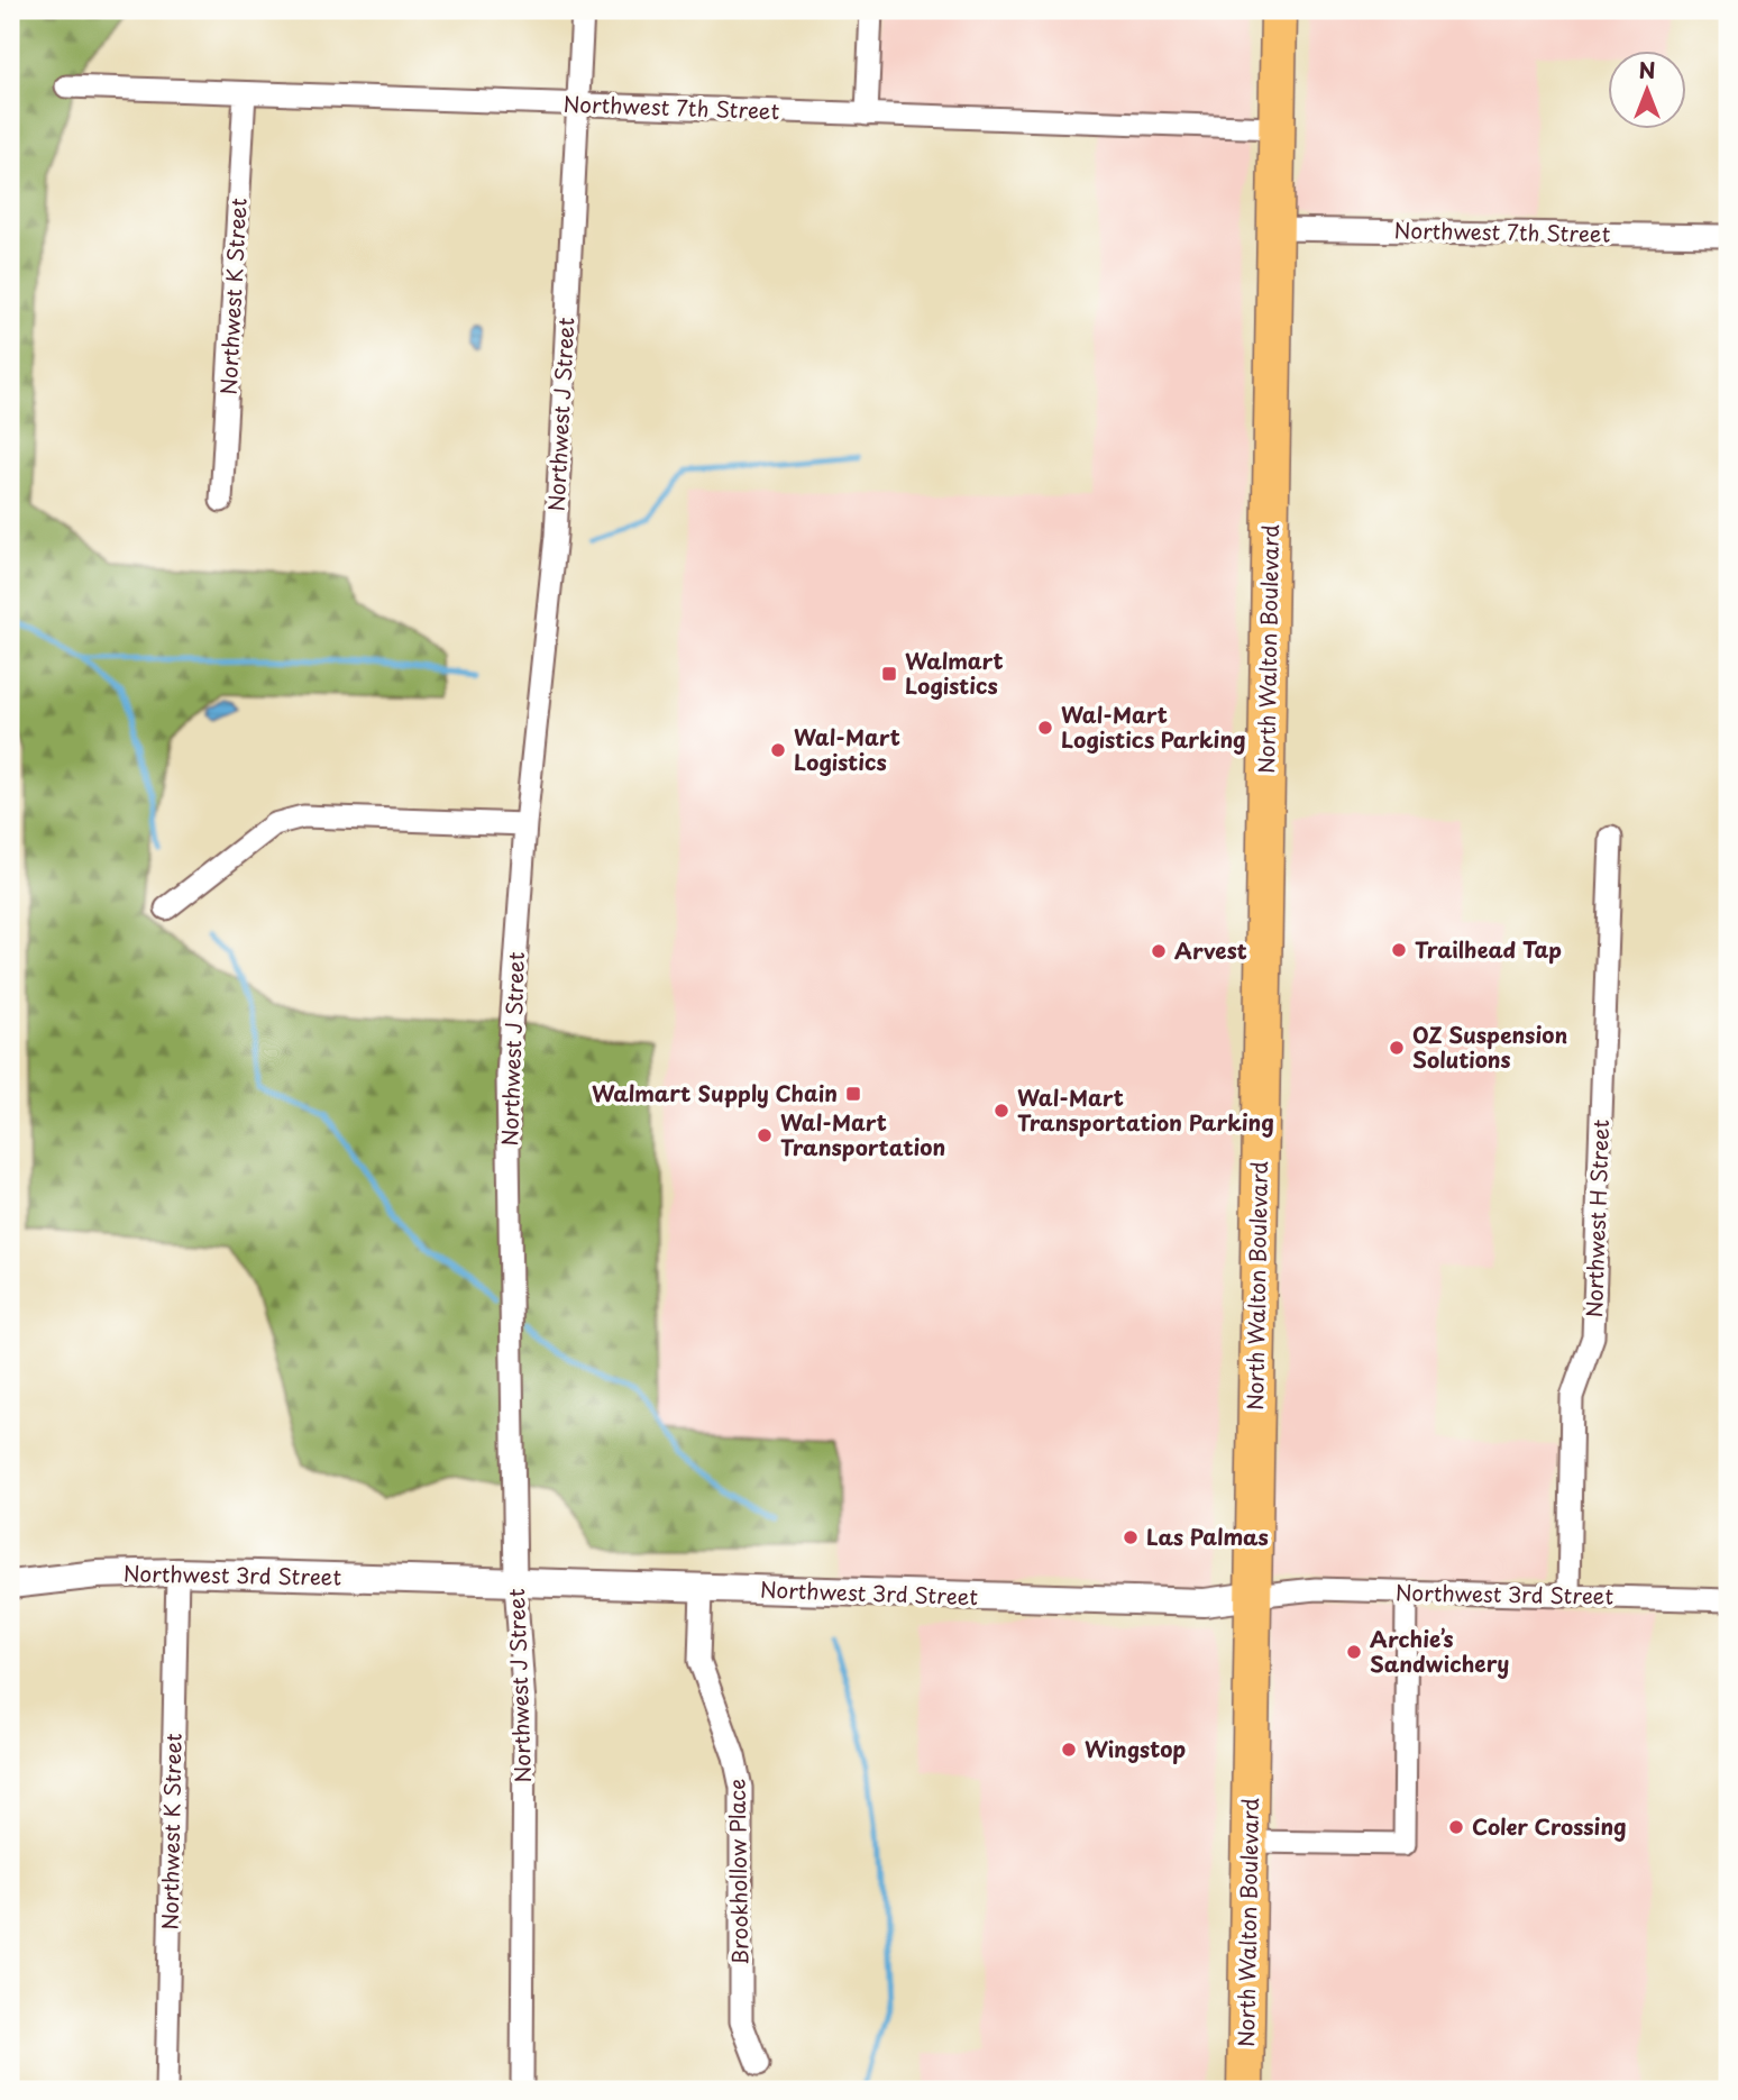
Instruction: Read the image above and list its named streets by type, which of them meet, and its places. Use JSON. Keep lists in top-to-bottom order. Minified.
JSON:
{"streets":{"main road":["North Walton Boulevard"],"street":["Northwest 7th Street","Northwest K Street","Northwest J Street","Northwest H Street","Northwest 3rd Street","Brookhollow Place"]},"crossings":[["Northwest 7th Street","Northwest K Street"],["Northwest 7th Street","Northwest J Street"],["Northwest 7th Street","North Walton Boulevard"],["Northwest K Street","Northwest 3rd Street"],["Northwest J Street","Northwest 3rd Street"],["North Walton Boulevard","Northwest 3rd Street"],["Northwest H Street","Northwest 3rd Street"],["Northwest 3rd Street","Brookhollow Place"]],"places":{"transit":["Walmart Logistics","Walmart Supply Chain"],"other":["Wal-Mart Logistics Parking","Wal-Mart Logistics","Trailhead Tap","Arvest","OZ Suspension Solutions","Wal-Mart Transportation Parking","Wal-Mart Transportation","Las Palmas","Archie’s Sandwichery","Wingstop","Coler Crossing"]},"north":"top"}
